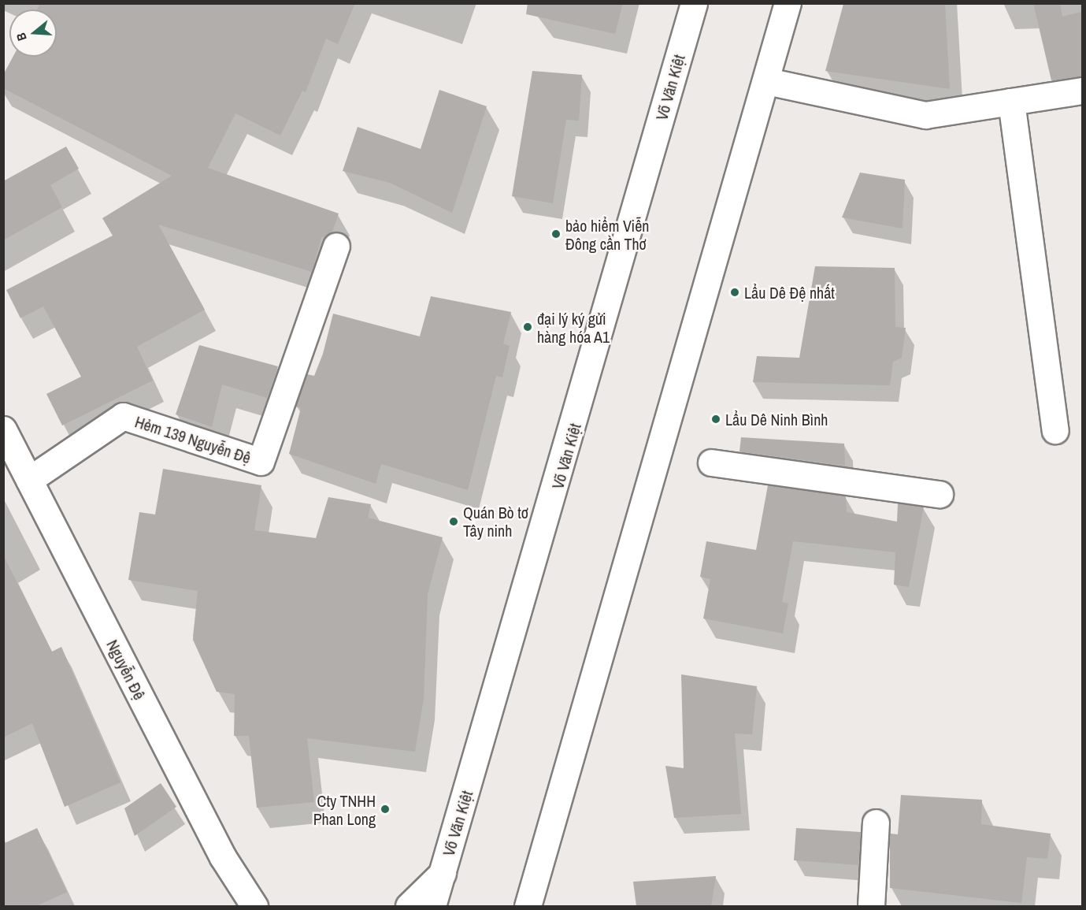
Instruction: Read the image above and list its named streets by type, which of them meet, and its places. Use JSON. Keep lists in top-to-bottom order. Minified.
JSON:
{"streets":{"main road":["Võ Văn Kiệt","Hẻm 139 Nguyễn Đệ","Nguyễn Đệ"]},"crossings":[["Hẻm 139 Nguyễn Đệ","Nguyễn Đệ"]],"places":["bảo hiểm Viễn Đông cần Thơ","Lẩu Dê Đệ nhất","đại lý ký gửi hàng hóa A1","Lẩu Dê Ninh Bình","Quán Bò tơ Tây ninh","Cty TNHH Phan Long"],"north":"left"}
